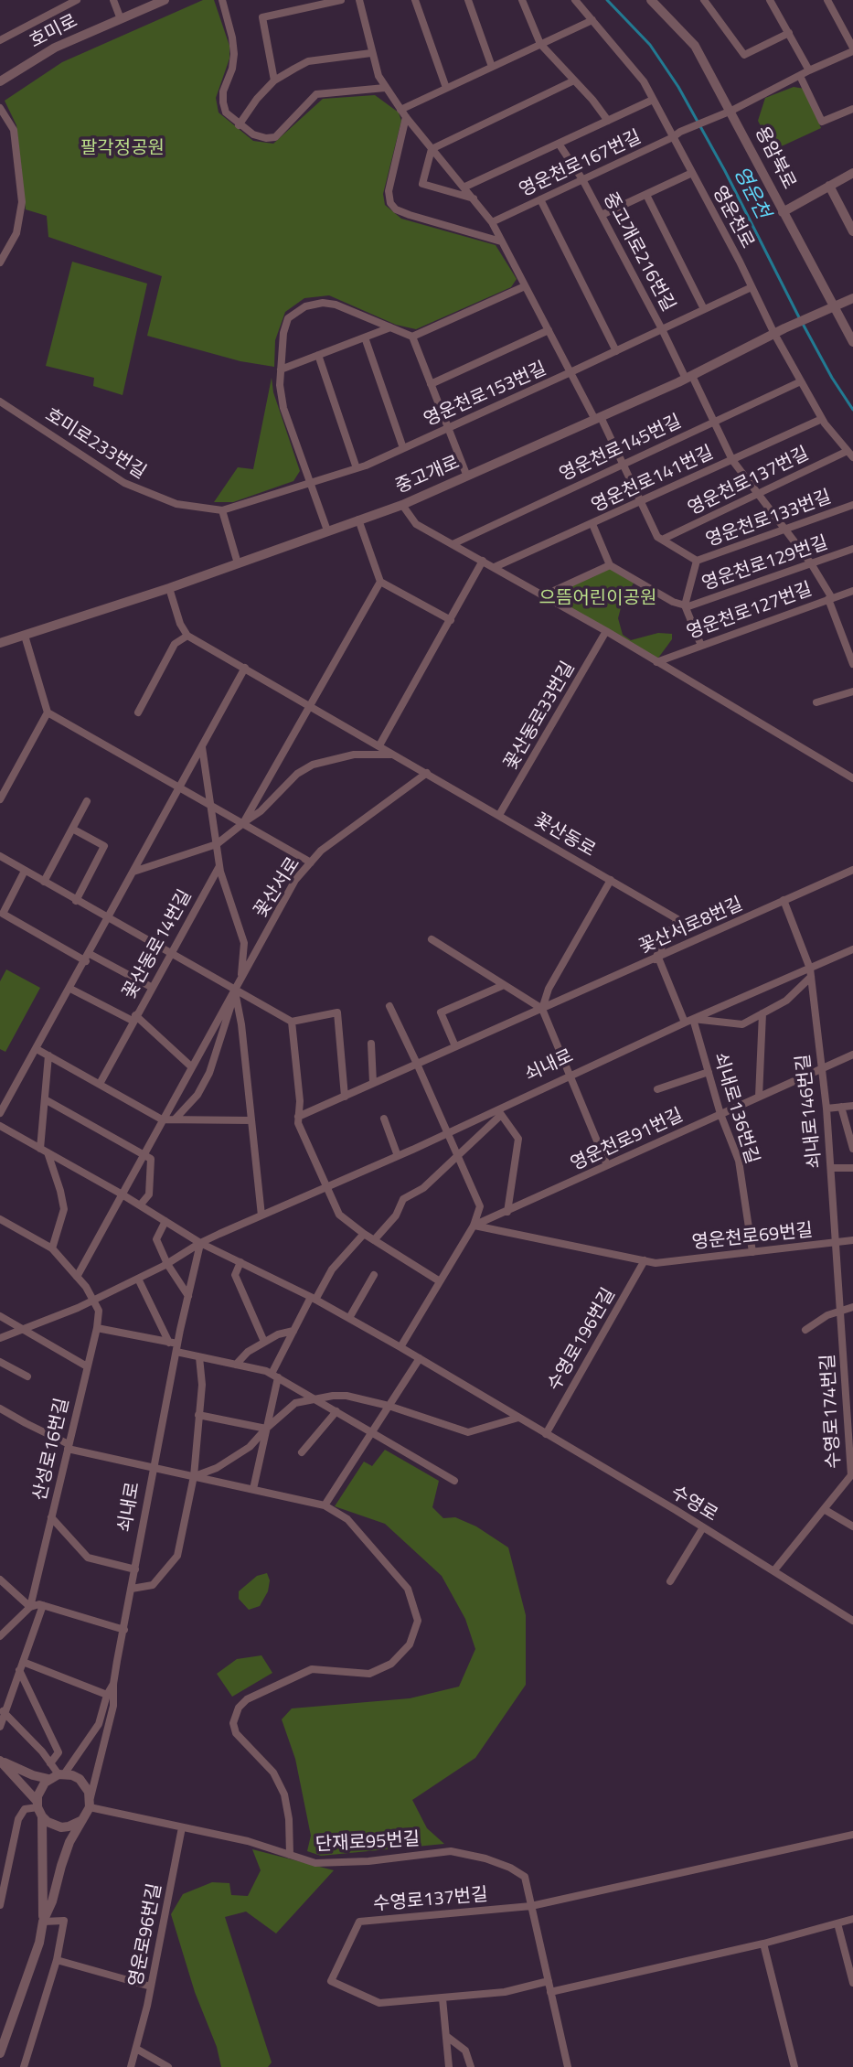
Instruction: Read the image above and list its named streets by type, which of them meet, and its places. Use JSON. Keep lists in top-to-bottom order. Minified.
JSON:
{"streets":{"street":["호미로","용암북로","영운천로167번길","영운천로","중고개로216번길","영운천로153번길","호미로233번길","영운천로145번길","중고개로","영운천로141번길","영운천로137번길","영운천로133번길","영운천로129번길","영운천로127번길","꽃산동로33번길","꽃산동로","꽃산서로","꽃산서로8번길","꽃산동로14번길","쇠내로","쇠내로136번길","쇠내로146번길","영운천로91번길","영운천로69번길","수영로196번길","수영로174번길","산성로16번길","수영로","단재로95번길","수영로137번길","영운로96번길"]},"crossings":[["용암북로","영운천로167번길"],["용암북로","중고개로"],["영운천로167번길","영운천로"],["영운천로167번길","중고개로216번길"],["영운천로167번길","영운천로133번길"],["영운천로","영운천로153번길"],["영운천로","영운천로145번길"],["영운천로","중고개로"],["영운천로","영운천로141번길"],["영운천로","영운천로137번길"],["중고개로216번길","영운천로153번길"],["중고개로216번길","영운천로145번길"],["중고개로216번길","중고개로"],["중고개로216번길","영운천로141번길"],["중고개로216번길","영운천로137번길"],["중고개로216번길","영운천로133번길"],["중고개로216번길","영운천로129번길"],["중고개로216번길","영운천로127번길"],["영운천로153번길","호미로233번길"],["영운천로153번길","영운천로133번길"],["영운천로145번길","영운천로133번길"],["중고개로","영운천로133번길"],["영운천로141번길","영운천로133번길"],["영운천로137번길","영운천로133번길"],["꽃산동로33번길","꽃산동로"],["꽃산동로","꽃산서로"],["꽃산동로","꽃산서로8번길"],["꽃산동로","쇠내로136번길"],["꽃산서로","꽃산동로14번길"],["꽃산서로","수영로"],["꽃산서로8번길","쇠내로136번길"],["꽃산서로8번길","쇠내로146번길"],["쇠내로","쇠내로136번길"],["쇠내로","쇠내로146번길"],["쇠내로","수영로"],["쇠내로","단재로95번길"],["쇠내로136번길","영운천로91번길"],["쇠내로136번길","영운천로69번길"],["쇠내로146번길","영운천로91번길"],["쇠내로146번길","영운천로69번길"],["쇠내로146번길","수영로174번길"],["영운천로69번길","수영로196번길"],["영운천로69번길","수영로174번길"],["수영로196번길","수영로"],["수영로174번길","수영로"],["단재로95번길","수영로137번길"],["단재로95번길","영운로96번길"]],"water":["영운천"],"parks":["팔각정공원","으뜸어린이공원"]}
